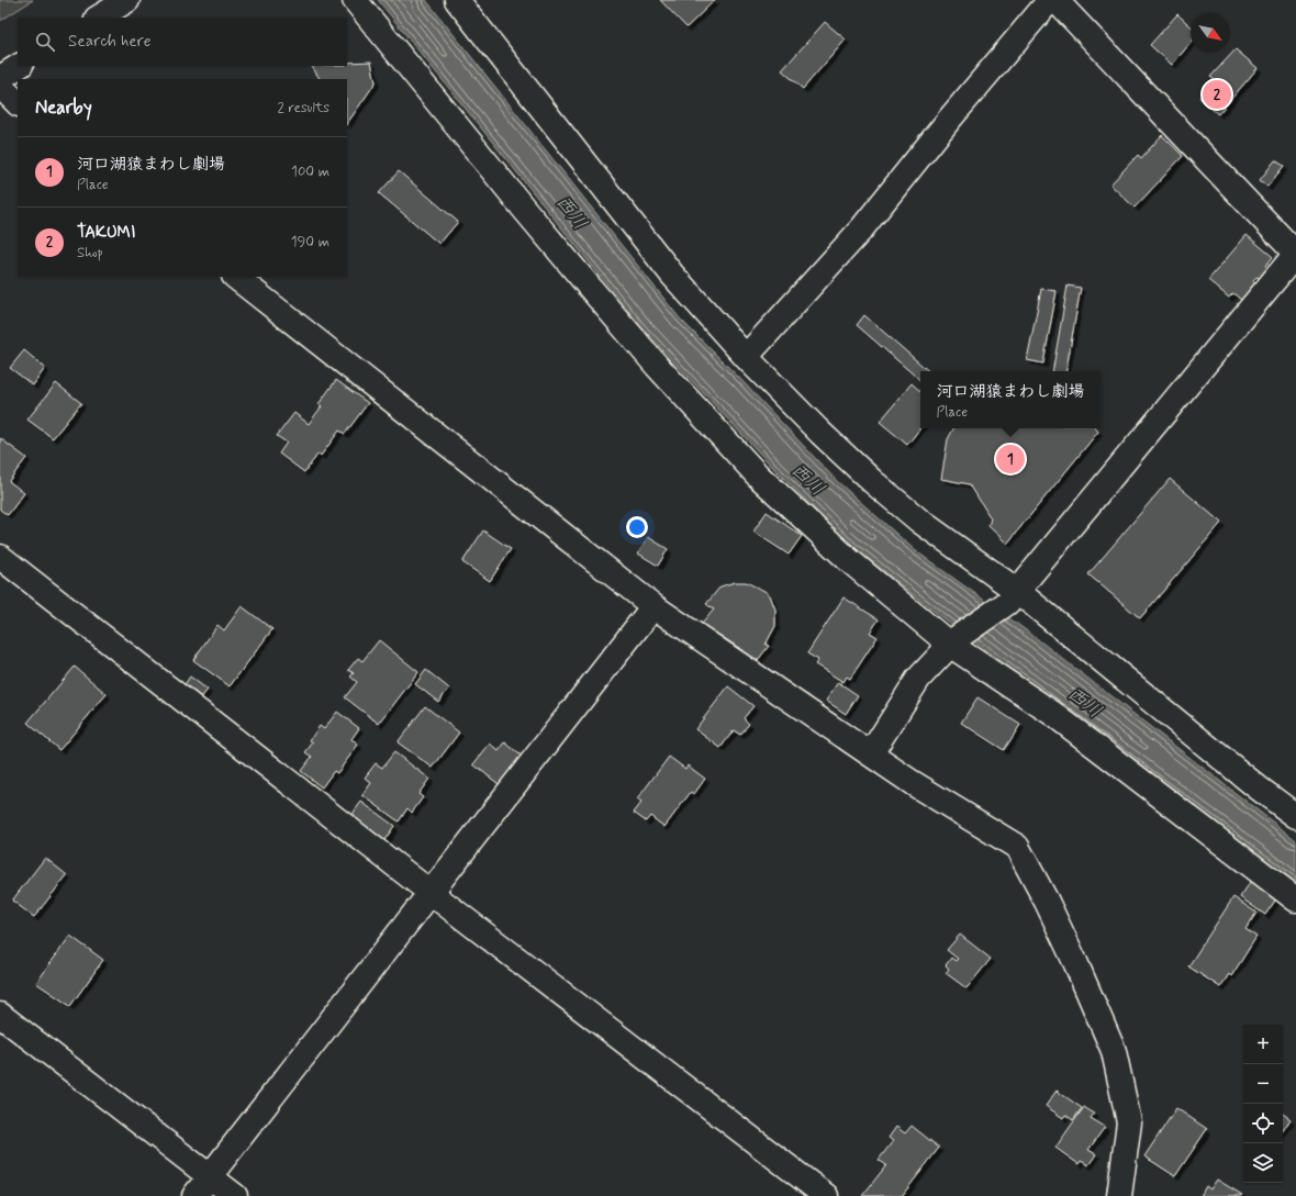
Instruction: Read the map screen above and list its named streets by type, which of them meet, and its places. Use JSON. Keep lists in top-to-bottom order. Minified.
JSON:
{"water":["西川"],"north":"bottom right","page":{"search":"Search here","pins":["2","1"],"heading":["Nearby","2 results"],"list":[{"mark":"1","name":"河口湖猿まわし劇場","note":"Place","value":"100 m"},{"mark":"2","name":"TAKUMI","note":"Shop","value":"190 m"}],"popup":["河口湖猿まわし劇場","Place"],"map_buttons":["+","−"]}}
